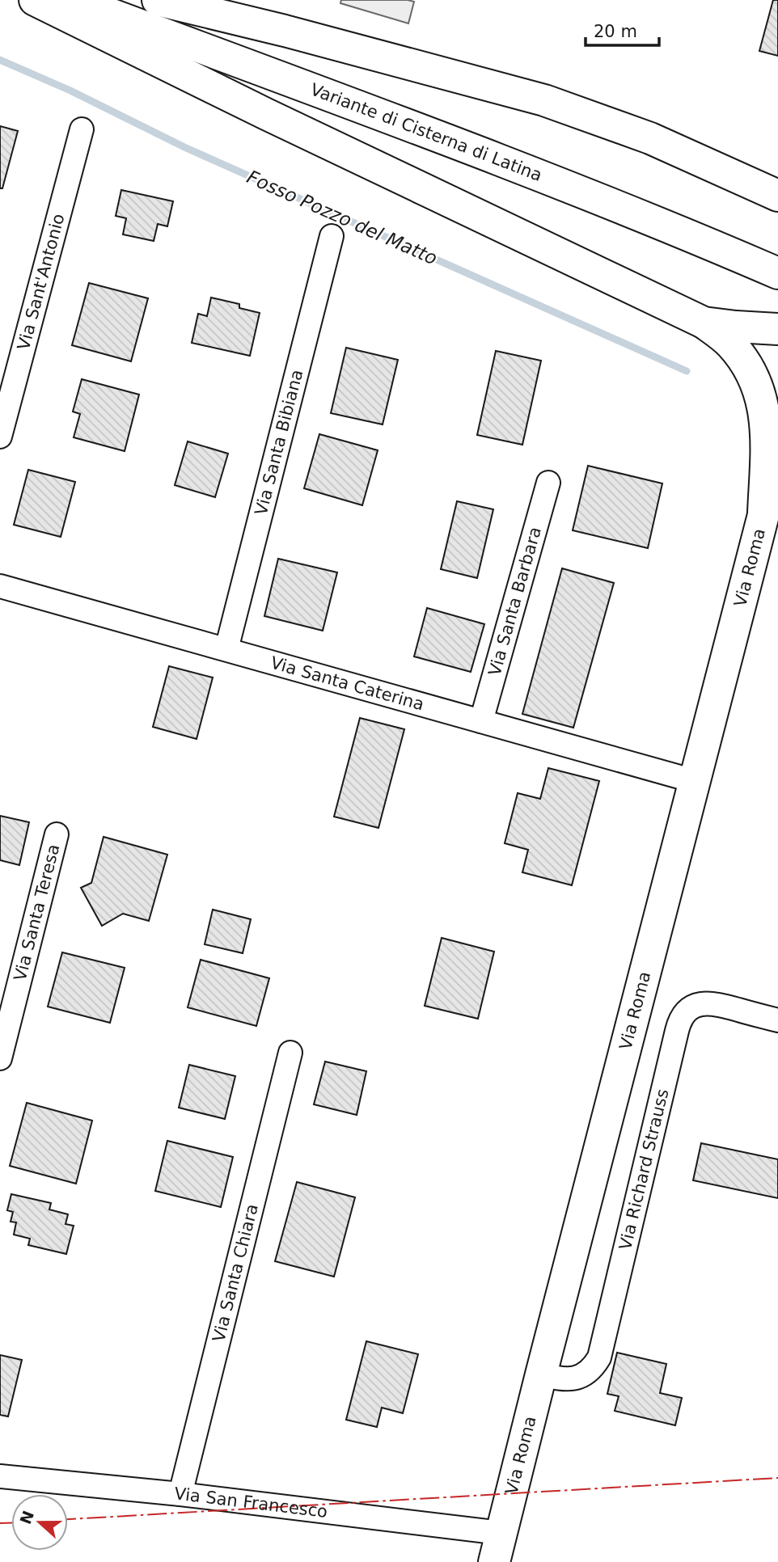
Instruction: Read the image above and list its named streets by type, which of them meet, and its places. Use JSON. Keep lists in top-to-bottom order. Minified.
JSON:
{"streets":{"main road":["Variante di Cisterna di Latina","Via Roma"],"street":["Via Sant'Antonio","Via Santa Bibiana","Via Santa Barbara","Via Santa Caterina","Via Santa Teresa","Via Richard Strauss","Via Santa Chiara","Via San Francesco"]},"crossings":[["Via Santa Bibiana","Via Santa Caterina"],["Via Roma","Via Santa Caterina"],["Via Roma","Via Richard Strauss"],["Via Roma","Via San Francesco"],["Via Santa Barbara","Via Santa Caterina"],["Via Santa Chiara","Via San Francesco"]],"water":["Fosso Pozzo del Matto"],"scale_bar":"20 m","north":"left"}
